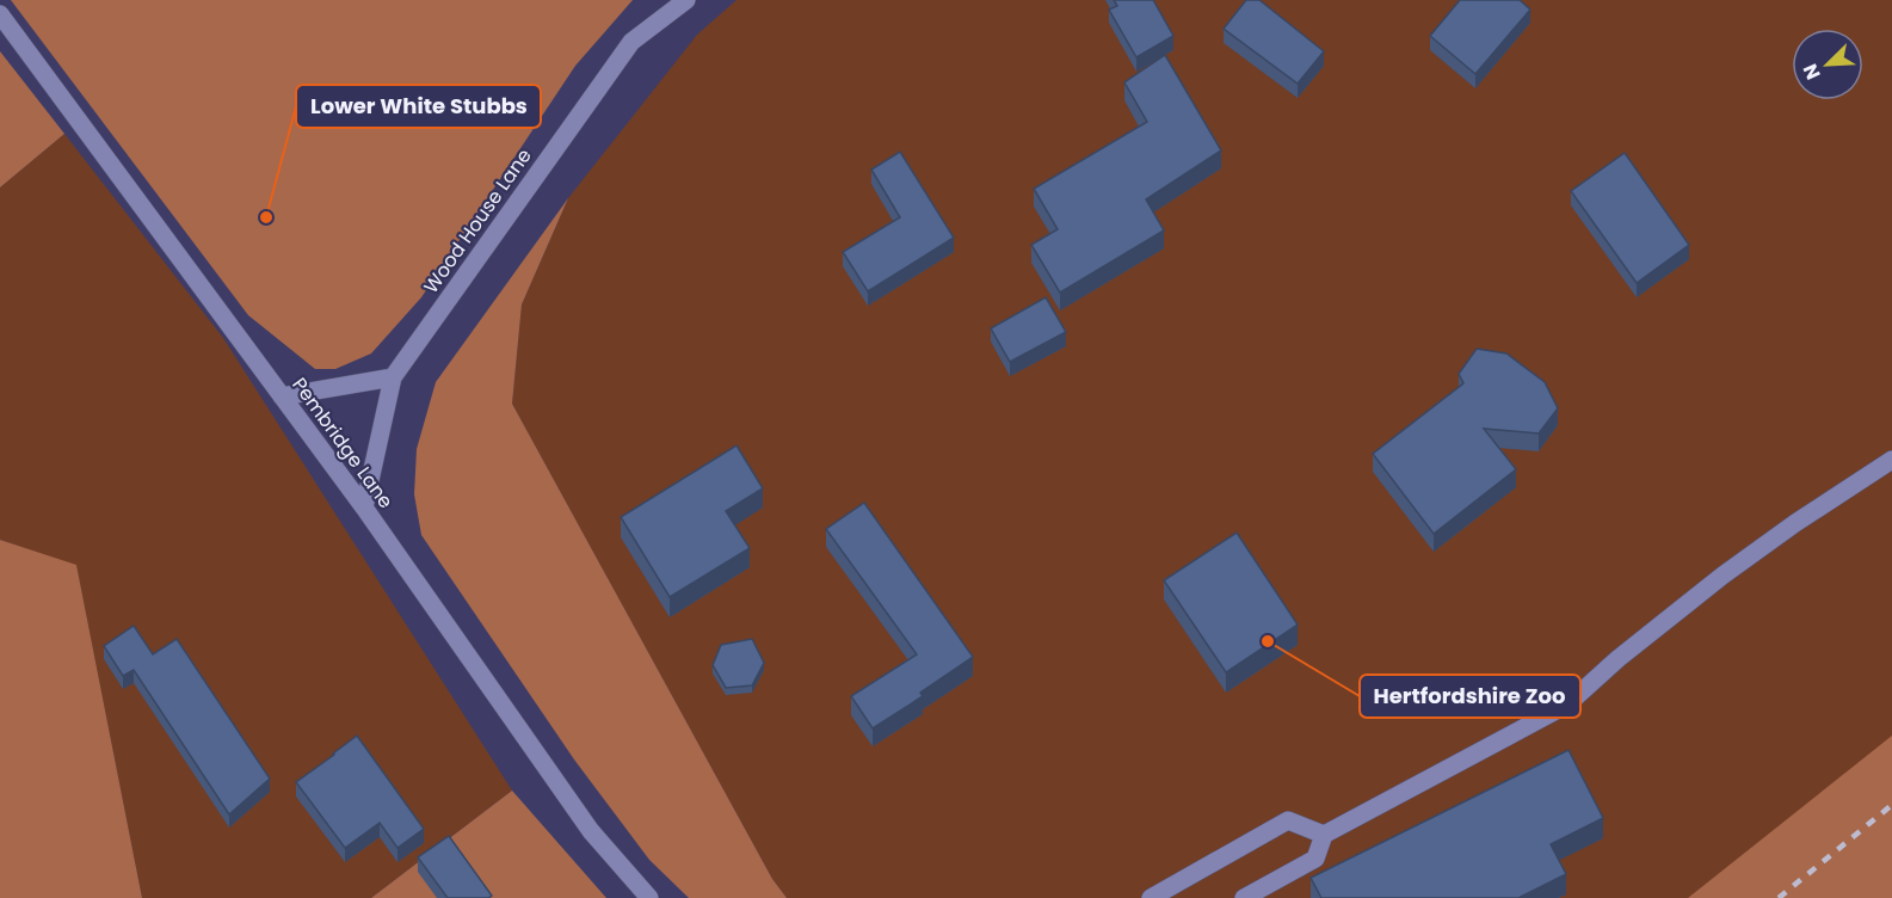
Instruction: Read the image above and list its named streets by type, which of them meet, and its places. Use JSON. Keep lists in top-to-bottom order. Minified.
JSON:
{"streets":{"street":["Wood House Lane","Pembridge Lane"]},"crossings":[["Wood House Lane","Pembridge Lane"]],"places":["Lower White Stubbs","Hertfordshire Zoo"],"north":"bottom left"}
